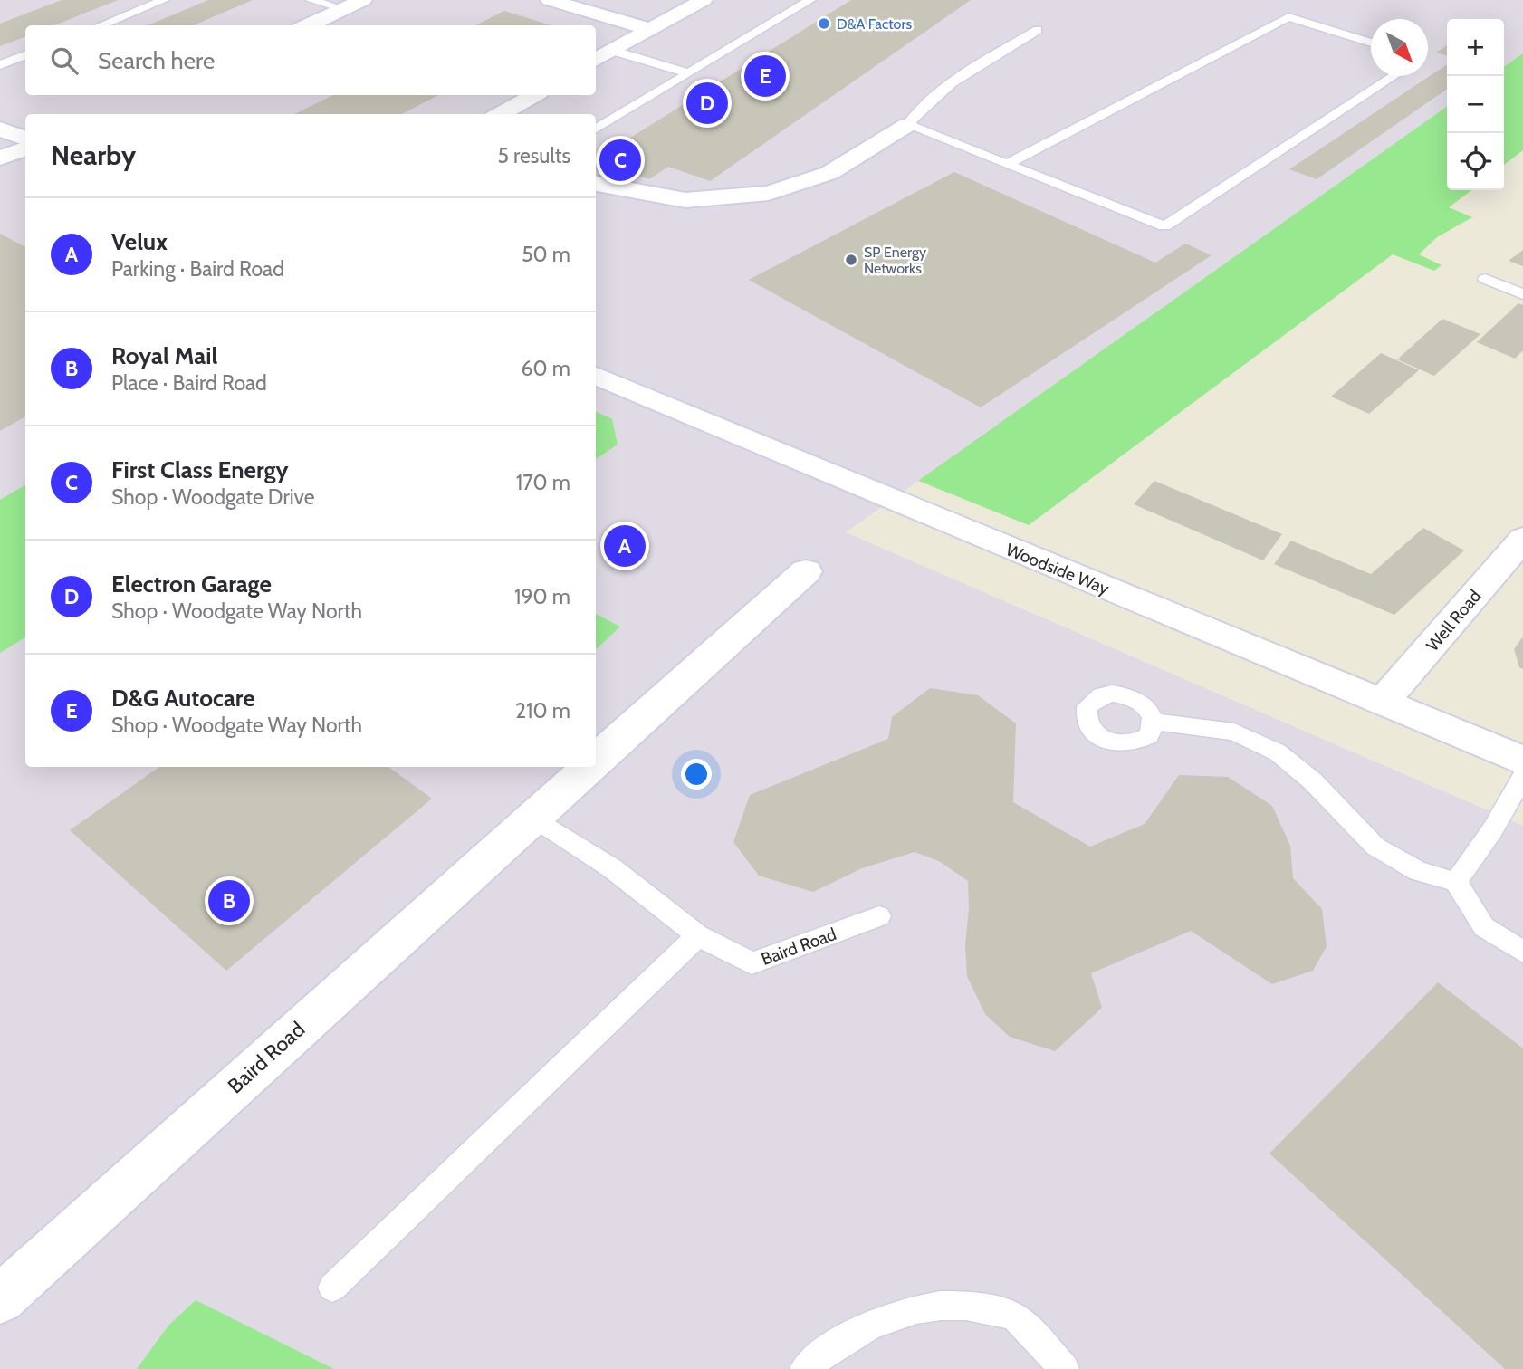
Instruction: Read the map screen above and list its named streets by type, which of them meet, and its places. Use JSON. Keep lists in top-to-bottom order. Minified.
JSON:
{"streets":{"street":["Woodside Way","Well Road","Baird Road"]},"crossings":[["Woodside Way","Well Road"]],"places":["D&A Factors","SP Energy Networks"],"north":"bottom right","page":{"map_buttons":["+","−"],"search":"Search here","pins":["E","D","C","A","B"],"heading":["Nearby","5 results"],"list":[{"mark":"A","name":"Velux","note":"Parking · Baird Road","value":"50 m"},{"mark":"B","name":"Royal Mail","note":"Place · Baird Road","value":"60 m"},{"mark":"C","name":"First Class Energy","note":"Shop · Woodgate Drive","value":"170 m"},{"mark":"D","name":"Electron Garage","note":"Shop · Woodgate Way North","value":"190 m"},{"mark":"E","name":"D&G Autocare","note":"Shop · Woodgate Way North","value":"210 m"}]}}
